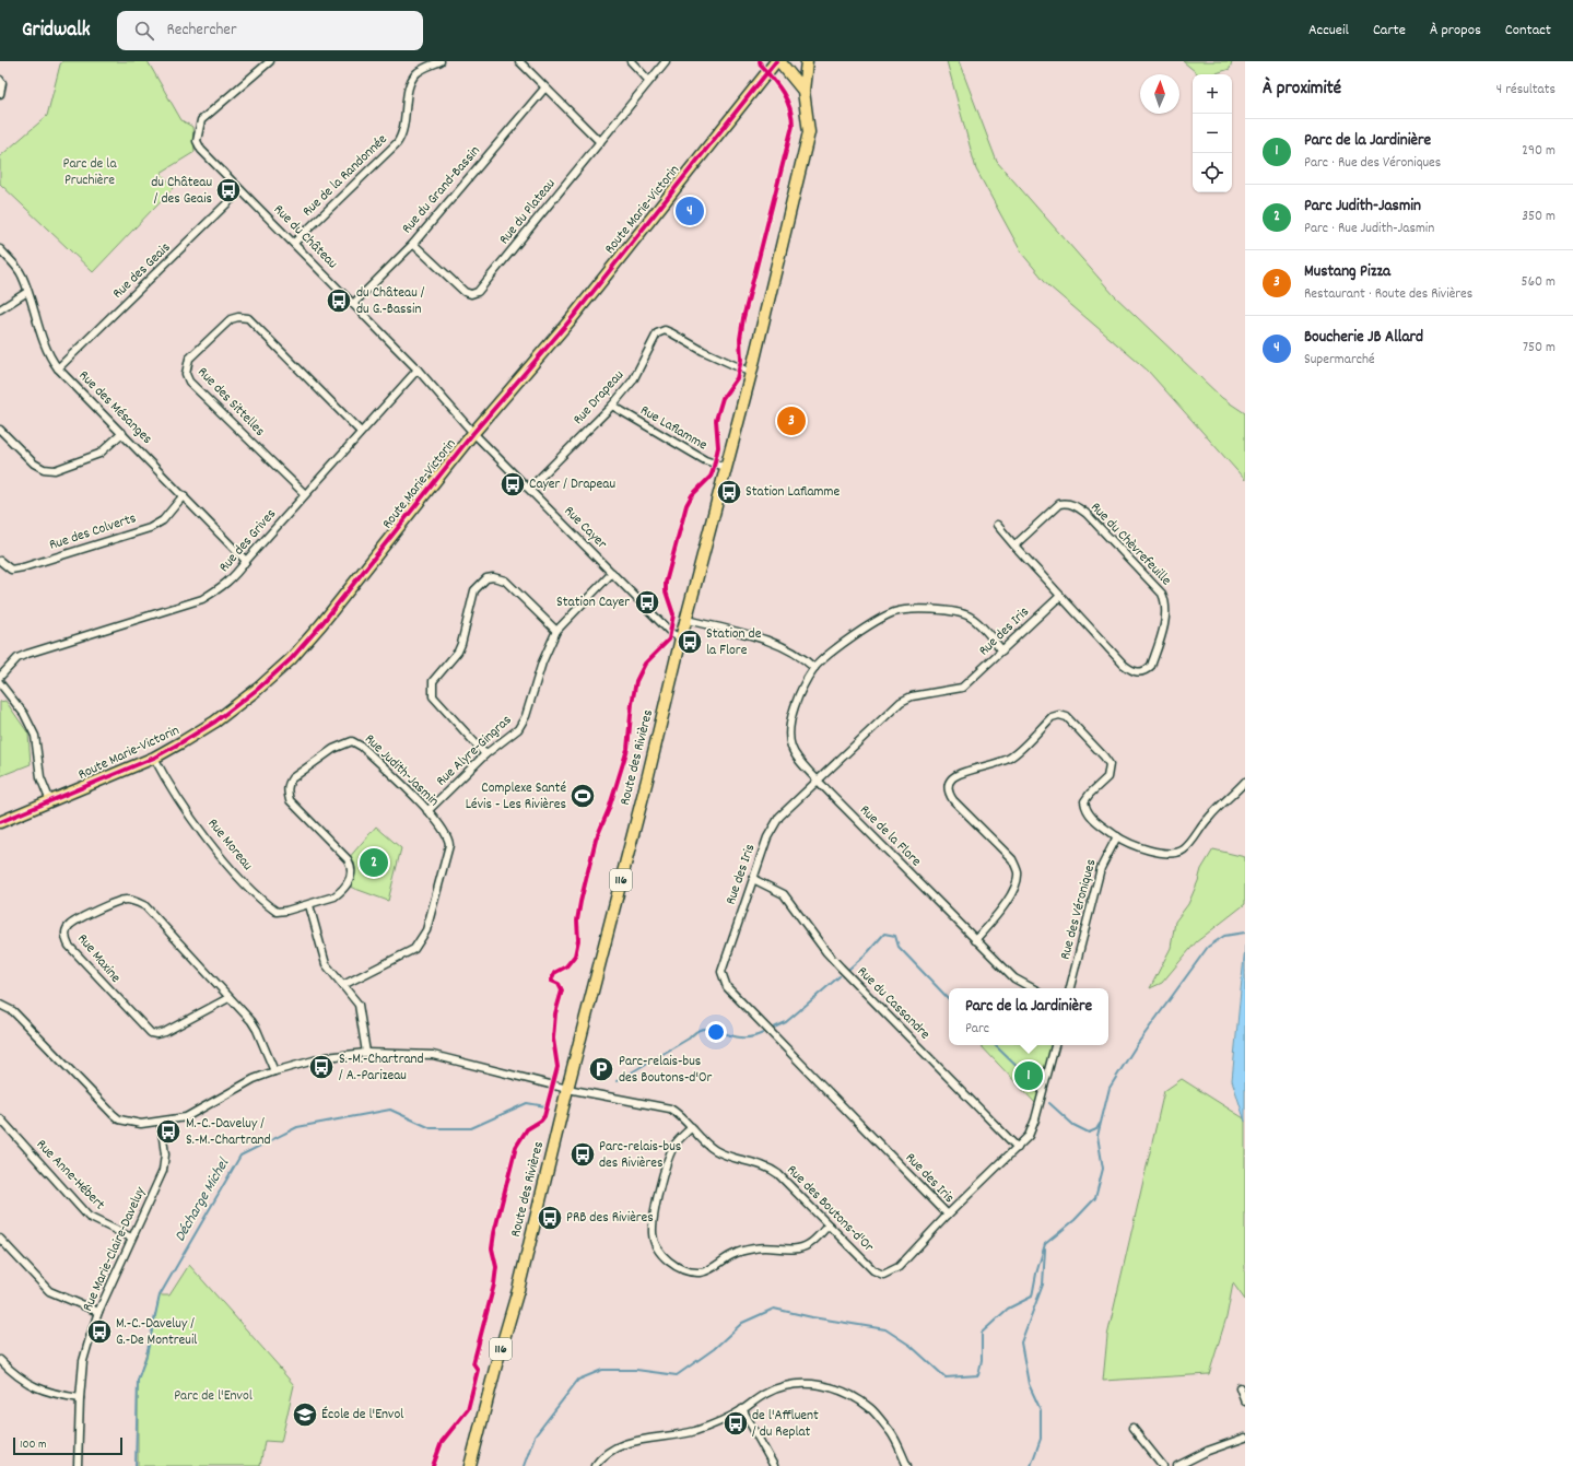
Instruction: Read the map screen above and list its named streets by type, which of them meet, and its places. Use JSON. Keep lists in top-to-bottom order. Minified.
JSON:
{"streets":{"main road":["Route Marie-Victorin","Route des Rivières","116"],"street":["Rue de la Randonnée","Rue du Grand-Bassin","Rue du Plateau","Rue du Château","Rue des Geais","Rue Drapeau","Rue des Sittelles","Rue des Mésanges","Rue Laflamme","Rue Cayer","Rue des Colverts","Rue des Grives","Rue du Chèvrefeuille","Rue des Iris","Rue Alyre-Gingras","Rue Judith-Jasmin","Rue de la Flore","Rue Moreau","Rue des Véroniques","Rue Maxine","Rue du Cassandre","Rue Anne-Hébert","Rue des Boutons-d'Or","Rue Marie-Claire-Daveluy"]},"crossings":[["Rue de la Randonnée","Rue du Château"],["Rue du Grand-Bassin","Rue du Plateau"],["Rue du Grand-Bassin","Rue du Château"],["Route Marie-Victorin","Rue du Château"],["Route Marie-Victorin","Rue Cayer"],["Route Marie-Victorin","Rue Moreau"],["Rue du Château","Rue des Geais"],["Rue du Château","Rue Cayer"],["Rue du Château","Rue des Grives"],["Rue des Geais","Rue des Mésanges"],["Rue Drapeau","Rue Laflamme"],["Rue Drapeau","Rue Cayer"],["Rue Drapeau","Route des Rivières"],["Rue des Sittelles","Rue des Grives"],["Rue des Mésanges","Rue des Colverts"],["Rue des Mésanges","Rue des Grives"],["Rue Laflamme","Route des Rivières"],["Rue Cayer","Rue Alyre-Gingras"],["Rue Cayer","Route des Rivières"],["Rue du Chèvrefeuille","Rue des Iris"],["Rue des Iris","Rue de la Flore"],["Rue des Iris","Rue du Cassandre"],["Rue des Iris","Rue des Boutons-d'Or"],["Rue Alyre-Gingras","Rue Judith-Jasmin"],["Route des Rivières","Rue des Boutons-d'Or"],["Rue Judith-Jasmin","Rue Moreau"],["Rue Maxine","Rue des Boutons-d'Or"],["Rue Anne-Hébert","Rue Marie-Claire-Daveluy"],["Rue des Boutons-d'Or","Rue Marie-Claire-Daveluy"]],"water":["Décharge Michel"],"parks":["Parc de la Pruchière","Parc de l'Envol"],"places":{"bus stop":["du Château / des Geais","du Château / du G.-Bassin","Cayer / Drapeau","Station Laflamme","Station Cayer","Station de la Flore","S.-M.-Chartrand / A.-Parizeau","M.-C.-Daveluy / S.-M.-Chartrand","Parc-relais-bus des Rivières","PRB des Rivières","M.-C.-Daveluy / G.-De Montreuil","de l'Affluent / du Replat"],"sports":["Complexe Santé Lévis - Les Rivières"],"parking":["Parc-relais-bus des Boutons-d'Or"],"school or university":["École de l'Envol"]},"scale_bar":"100 m","north":"top","page":{"header":"Gridwalk","search":"Rechercher","nav":["Accueil","Carte","À propos","Contact"],"heading":["À proximité","4 résultats"],"map_buttons":["+","−"],"list":[{"mark":"1","name":"Parc de la Jardinière","note":"Parc · Rue des Véroniques","value":"290 m"},{"mark":"2","name":"Parc Judith-Jasmin","note":"Parc · Rue Judith-Jasmin","value":"350 m"},{"mark":"3","name":"Mustang Pizza","note":"Restaurant · Route des Rivières","value":"560 m"},{"mark":"4","name":"Boucherie JB Allard","note":"Supermarché","value":"750 m"}],"pins":["4","3","2","1"],"popup":["Parc de la Jardinière","Parc"],"scale":"100 m"}}
